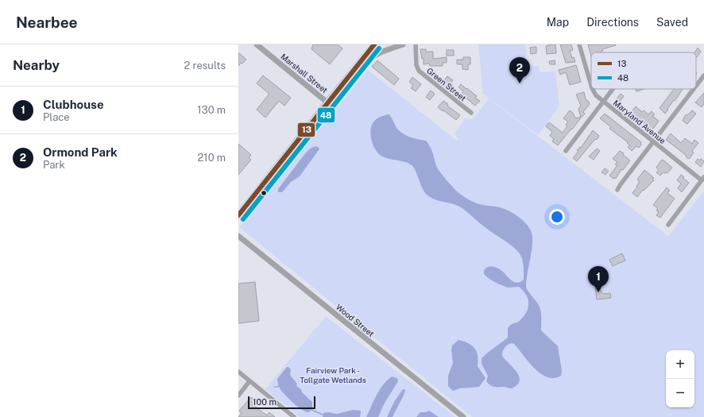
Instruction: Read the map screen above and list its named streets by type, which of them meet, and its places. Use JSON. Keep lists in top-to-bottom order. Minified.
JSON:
{"streets":{"street":["Marshall Street","Green Street","Maryland Avenue","Wood Street"]},"parks":["Fairview Park - Tollgate Wetlands"],"lines":["transit line 13","transit line 48"],"legend":["13","48"],"scale_bar":"100 m","page":{"header":"Nearbee","nav":["Map","Directions","Saved"],"heading":["Nearby","2 results"],"pins":["2","1"],"list":[{"mark":"1","name":"Clubhouse","note":"Place","value":"130 m"},{"mark":"2","name":"Ormond Park","note":"Park","value":"210 m"}],"map_buttons":["+","−"],"scale":"100 m"}}
